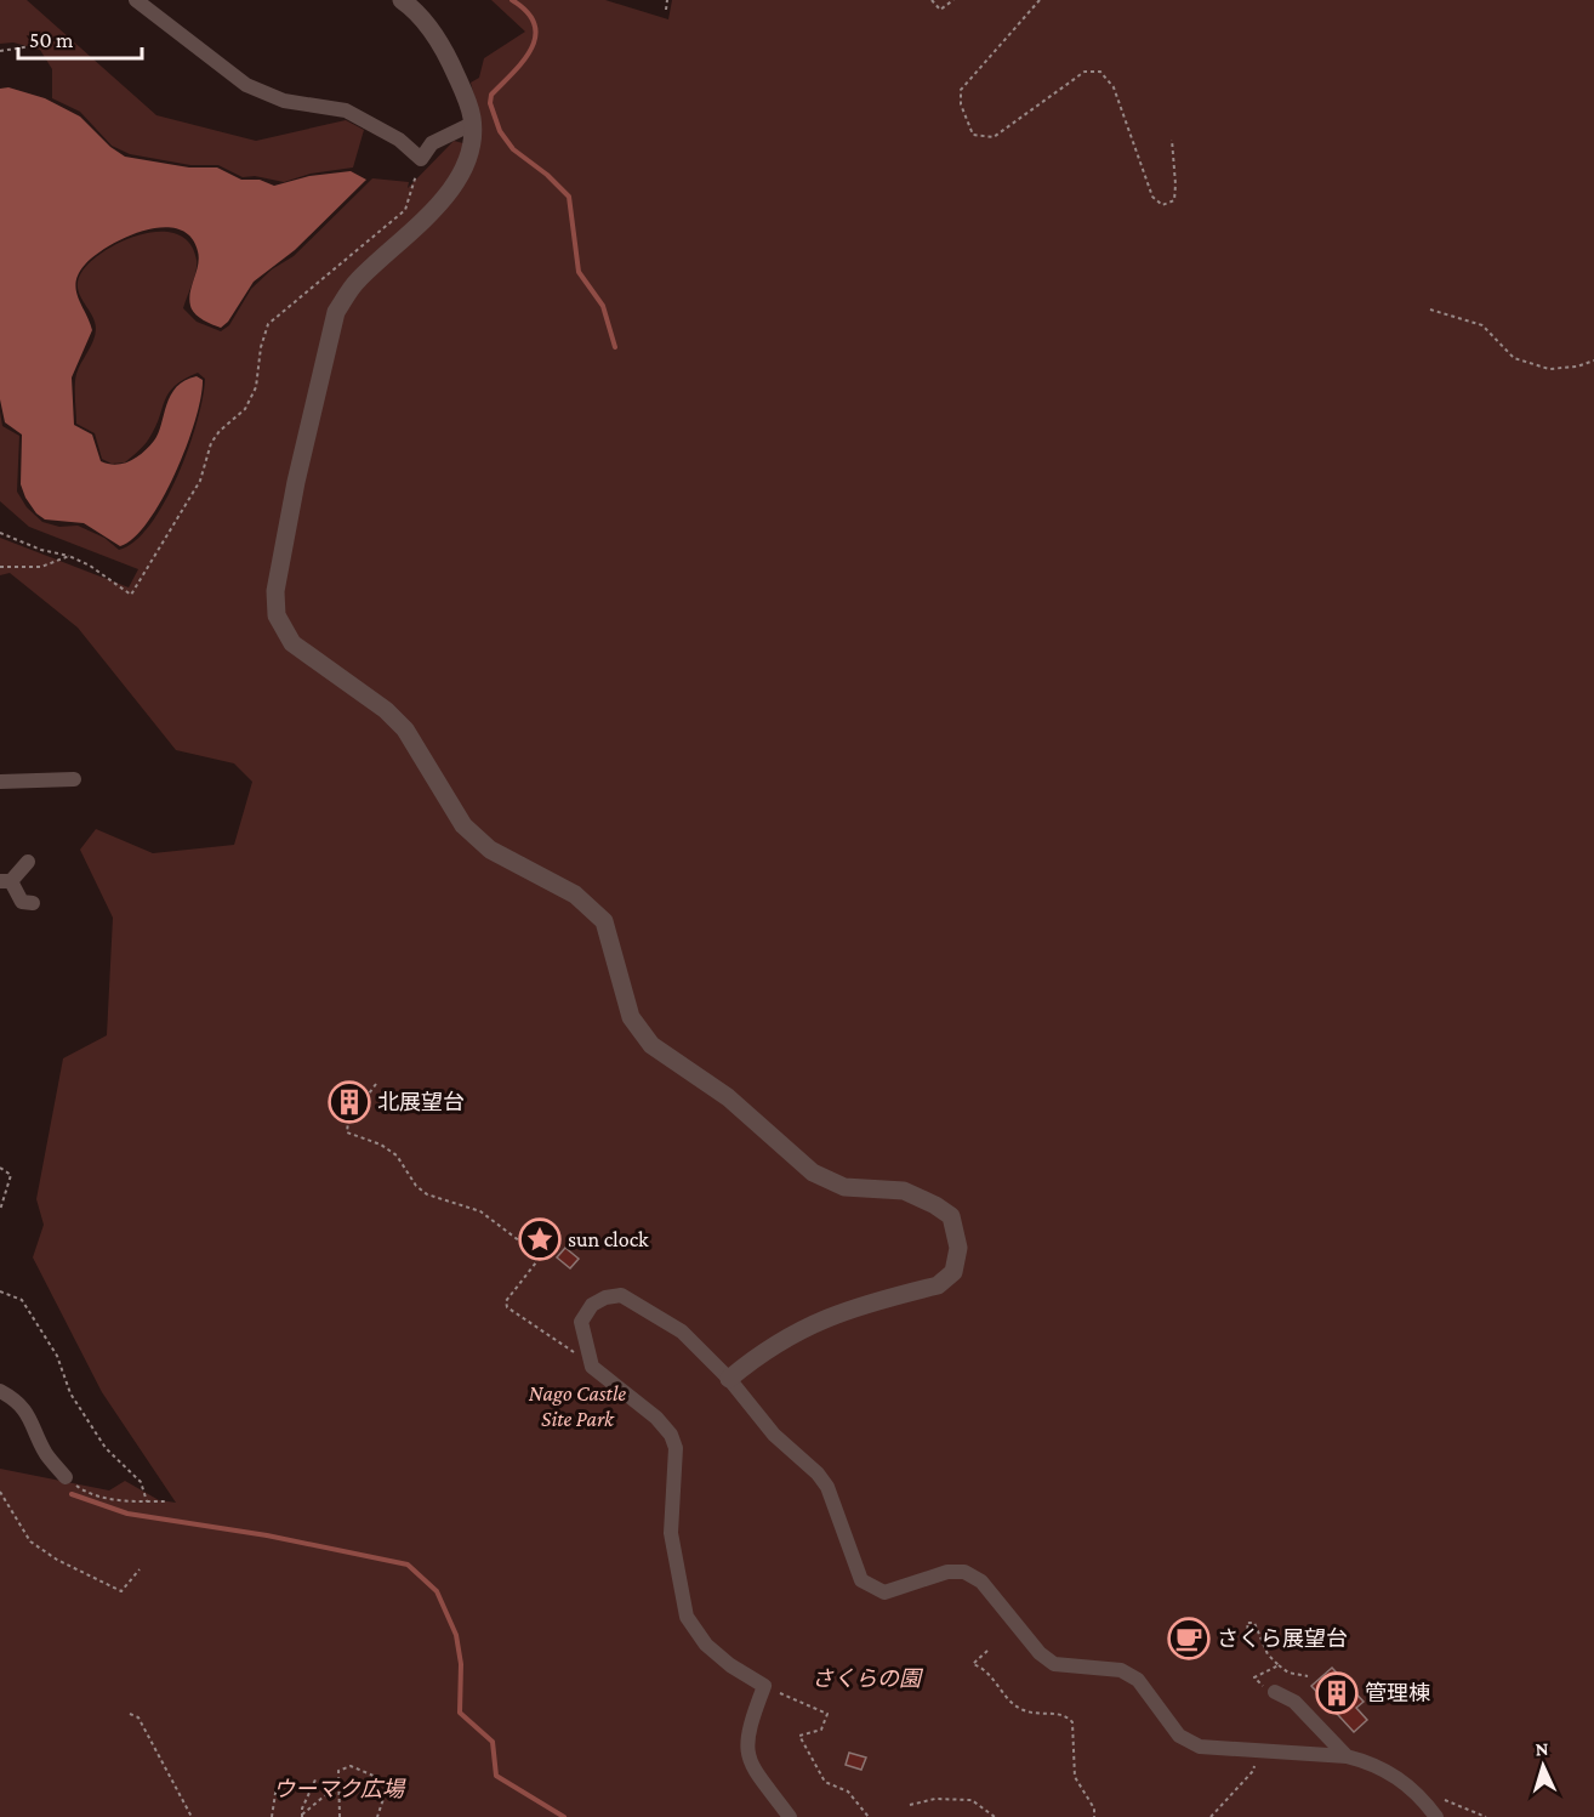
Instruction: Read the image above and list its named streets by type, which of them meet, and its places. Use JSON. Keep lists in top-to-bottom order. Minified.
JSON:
{"parks":["Nago Castle Site Park","さくらの園","ウーマク広場"],"places":{"building":["北展望台","管理棟"],"place":["sun clock"],"cafe":["さくら展望台"]},"scale_bar":"50 m","north":"top"}
